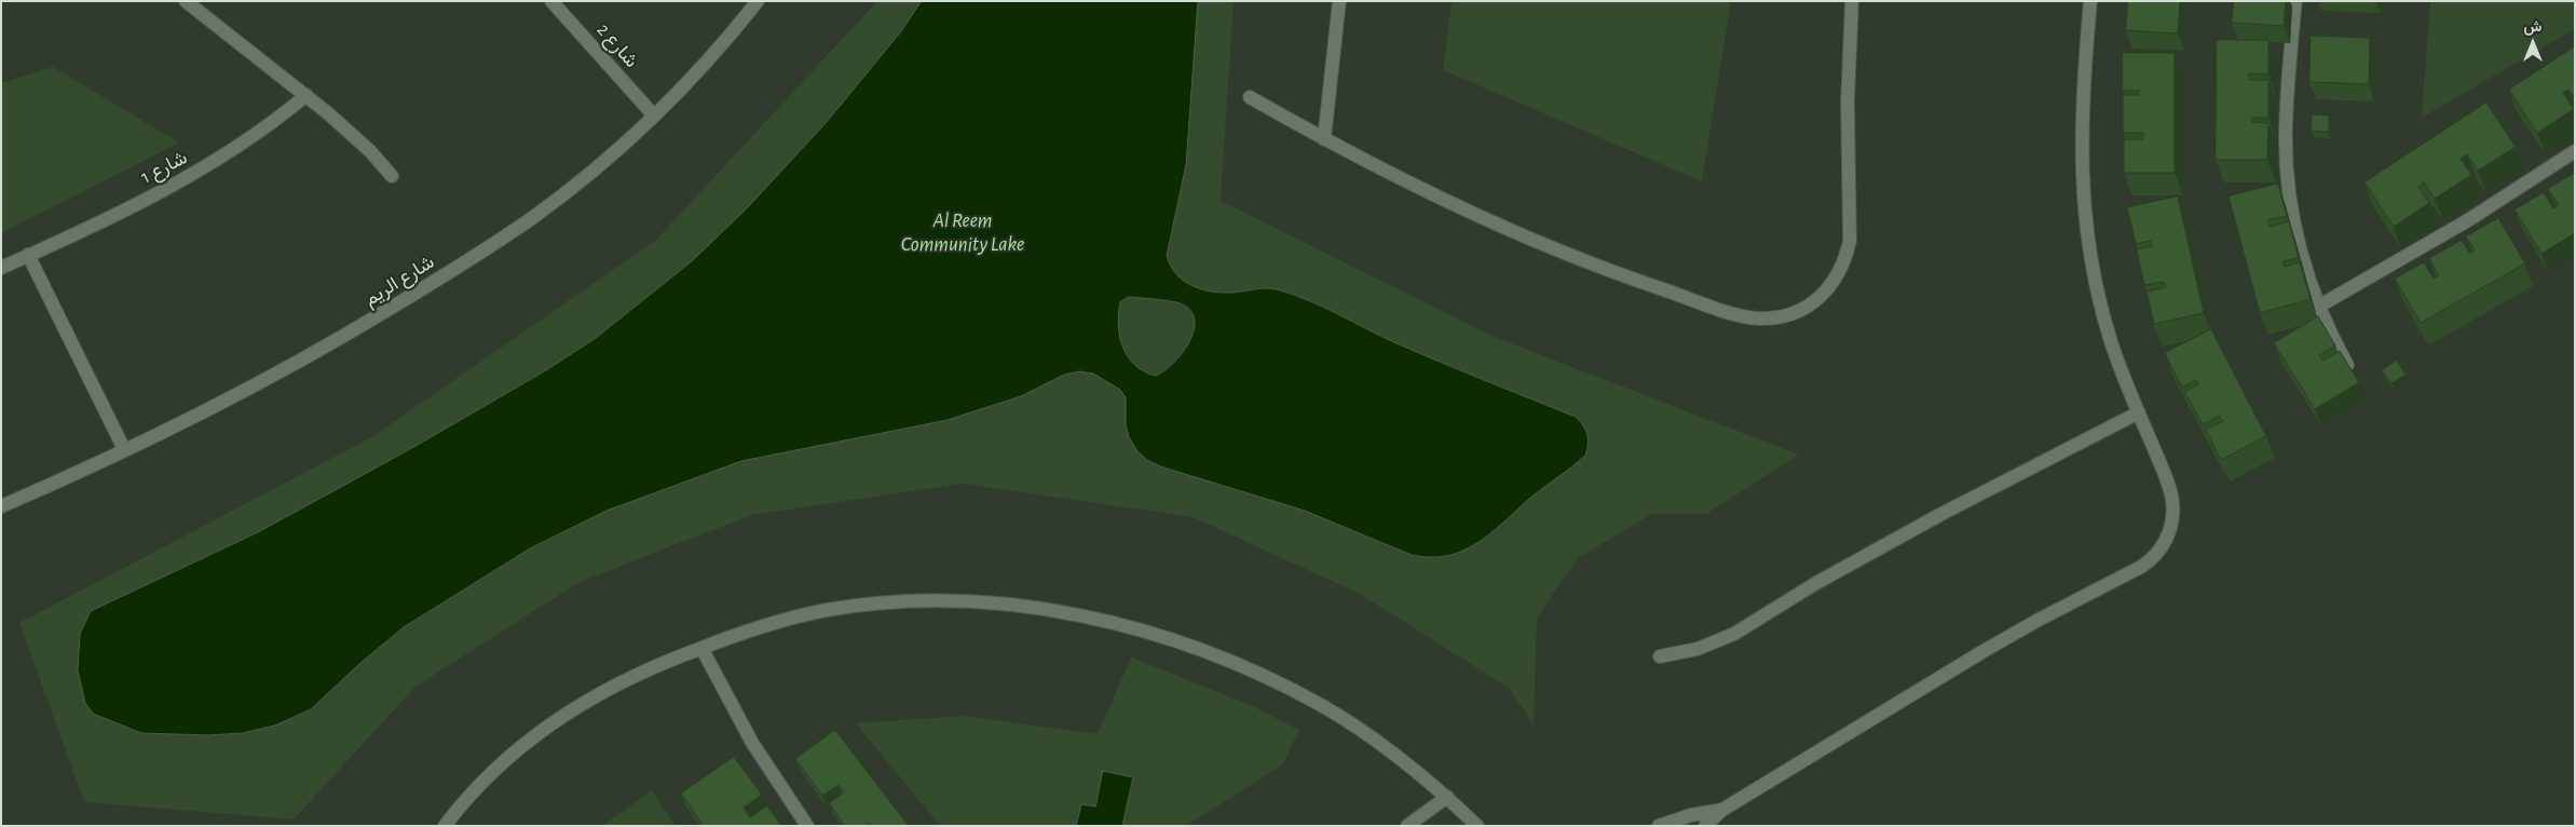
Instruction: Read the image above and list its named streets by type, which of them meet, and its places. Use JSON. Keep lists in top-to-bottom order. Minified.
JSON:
{"streets":{"street":["شارع 2","شارع 1","شارع الريم"]},"crossings":[["شارع 2","شارع الريم"]],"water":["Al Reem Community Lake"],"north":"top"}
